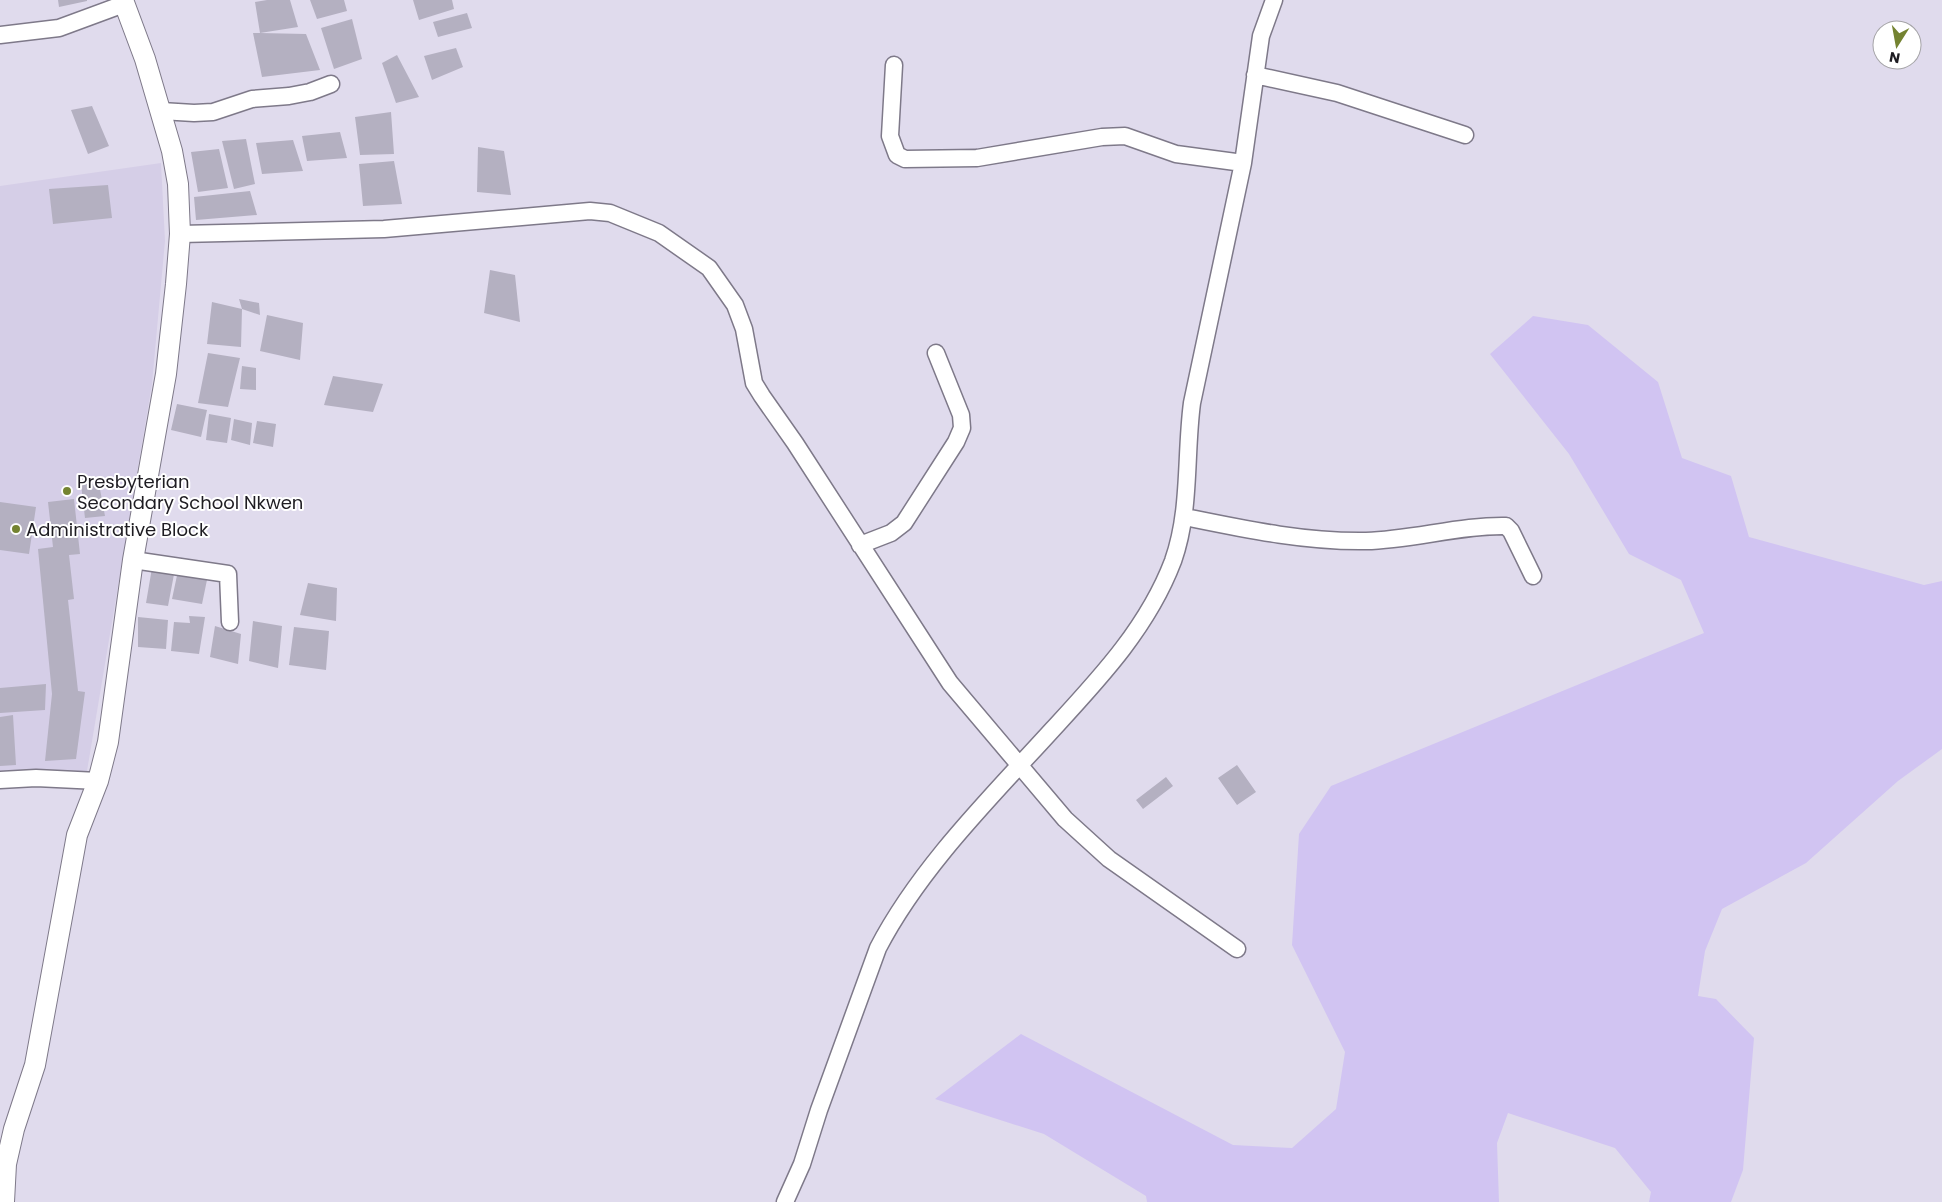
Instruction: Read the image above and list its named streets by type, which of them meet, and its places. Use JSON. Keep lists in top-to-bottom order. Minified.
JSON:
{"places":["Presbyterian Secondary School Nkwen","Administrative Block"],"north":"bottom"}
